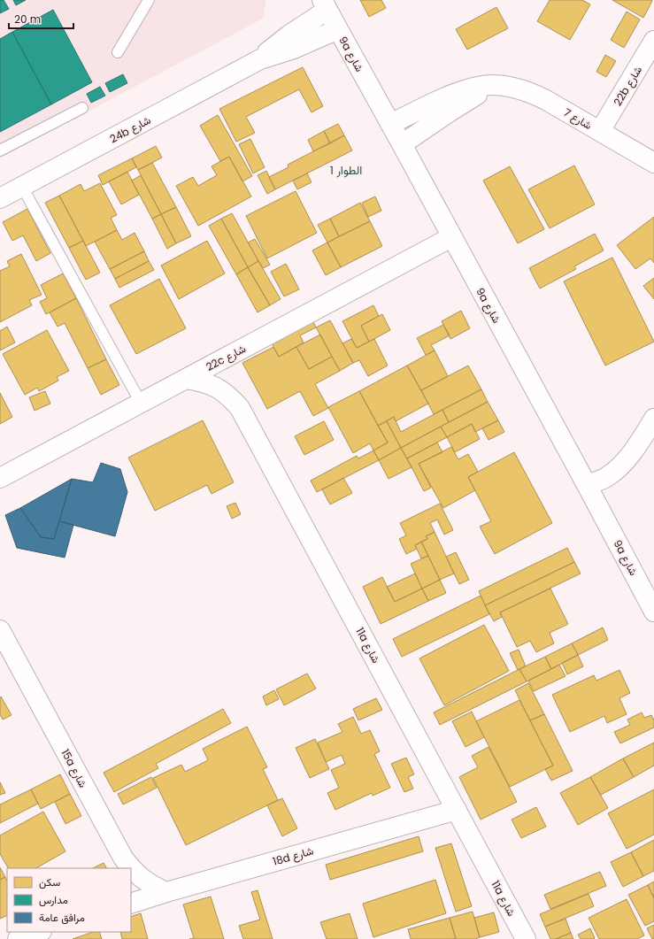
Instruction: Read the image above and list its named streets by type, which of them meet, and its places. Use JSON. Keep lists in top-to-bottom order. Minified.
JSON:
{"streets":{"street":["9a شارع","22b شارع","شارع 7","24b شارع","22c شارع","11a شارع","15a شارع","18d شارع"]},"crossings":[["9a شارع","شارع 7"],["9a شارع","24b شارع"],["9a شارع","22c شارع"],["22b شارع","شارع 7"],["22c شارع","11a شارع"],["11a شارع","18d شارع"],["15a شارع","18d شارع"]],"districts":["الطوار 1"],"legend":["سكن","مدارس","مرافق عامة"],"scale_bar":"20 m"}
